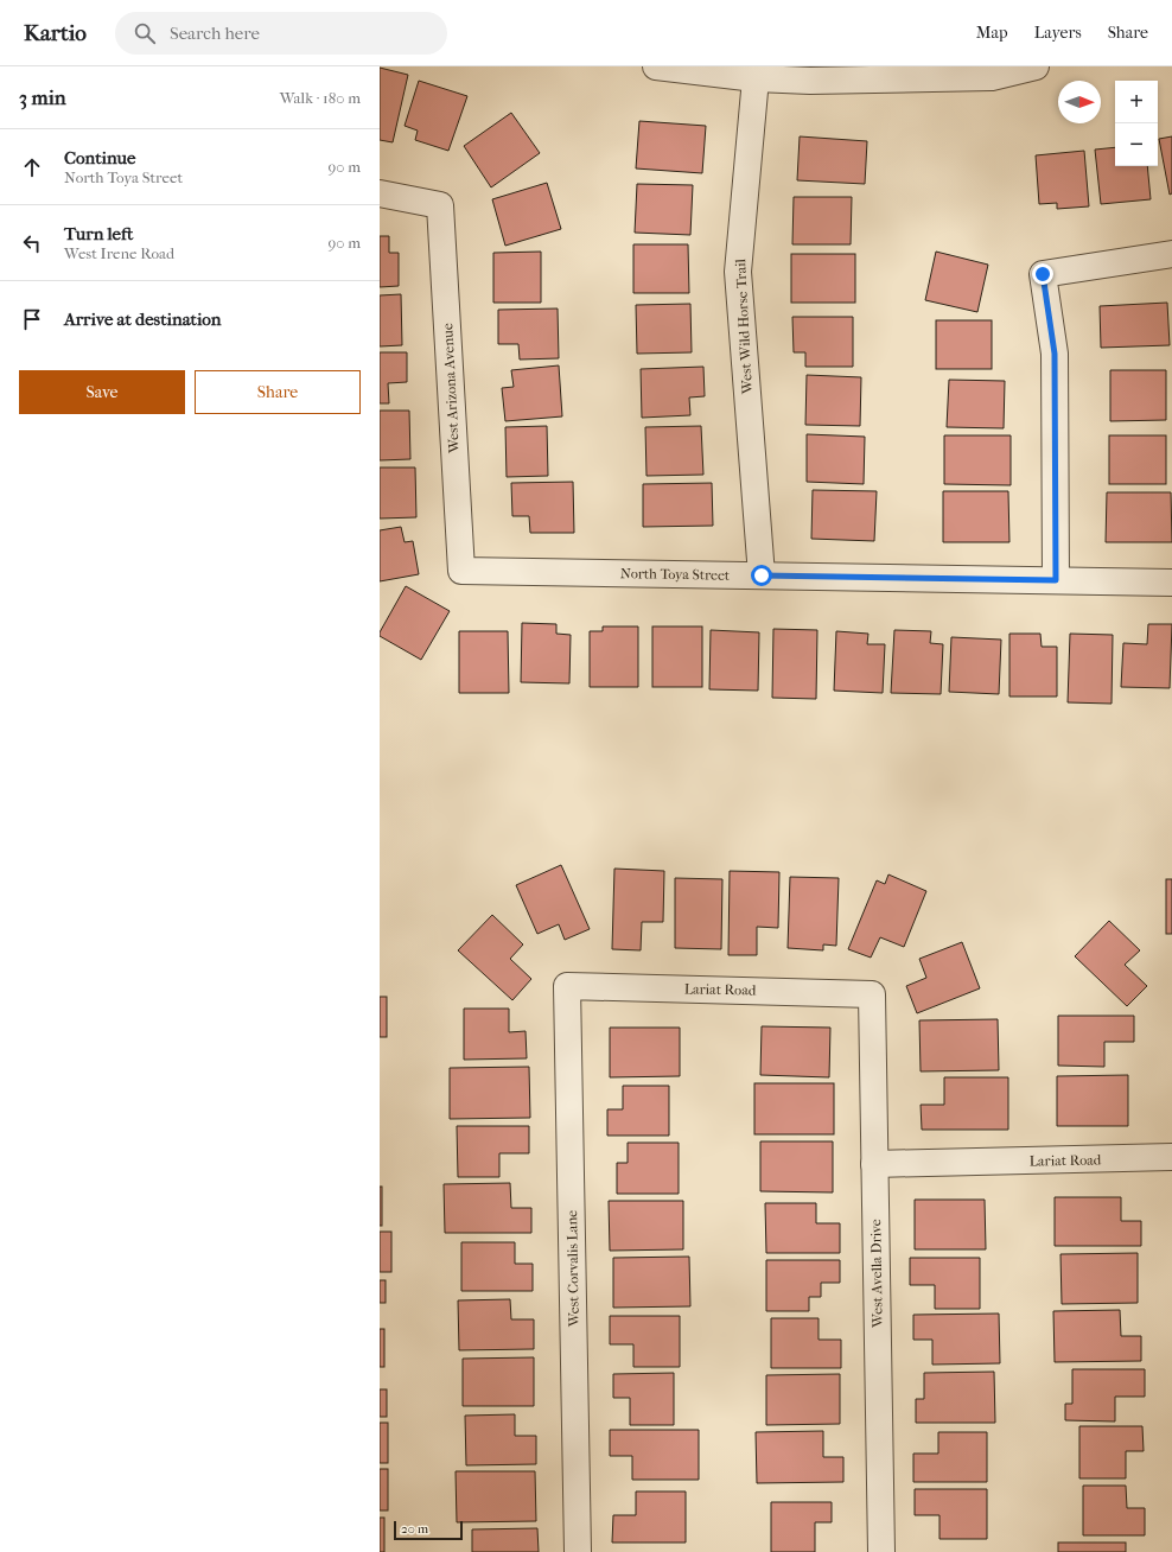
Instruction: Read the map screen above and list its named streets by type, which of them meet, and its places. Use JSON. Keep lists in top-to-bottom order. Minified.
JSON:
{"streets":{"street":["West Wild Horse Trail","West Arizona Avenue","North Toya Street","Lariat Road","West Corvalis Lane","West Avella Drive"]},"crossings":[["West Wild Horse Trail","North Toya Street"],["West Arizona Avenue","North Toya Street"],["Lariat Road","West Corvalis Lane"],["Lariat Road","West Avella Drive"]],"scale_bar":"20 m","north":"right","page":{"header":"Kartio","search":"Search here","nav":["Map","Layers","Share"],"heading":["3 min","Walk · 180 m"],"map_buttons":["+","−"],"list":[["Continue","North Toya Street","90 m"],["Turn left","West Irene Road","90 m"],"Arrive at destination"],"buttons":["Save","Share"],"scale":"20 m"}}
